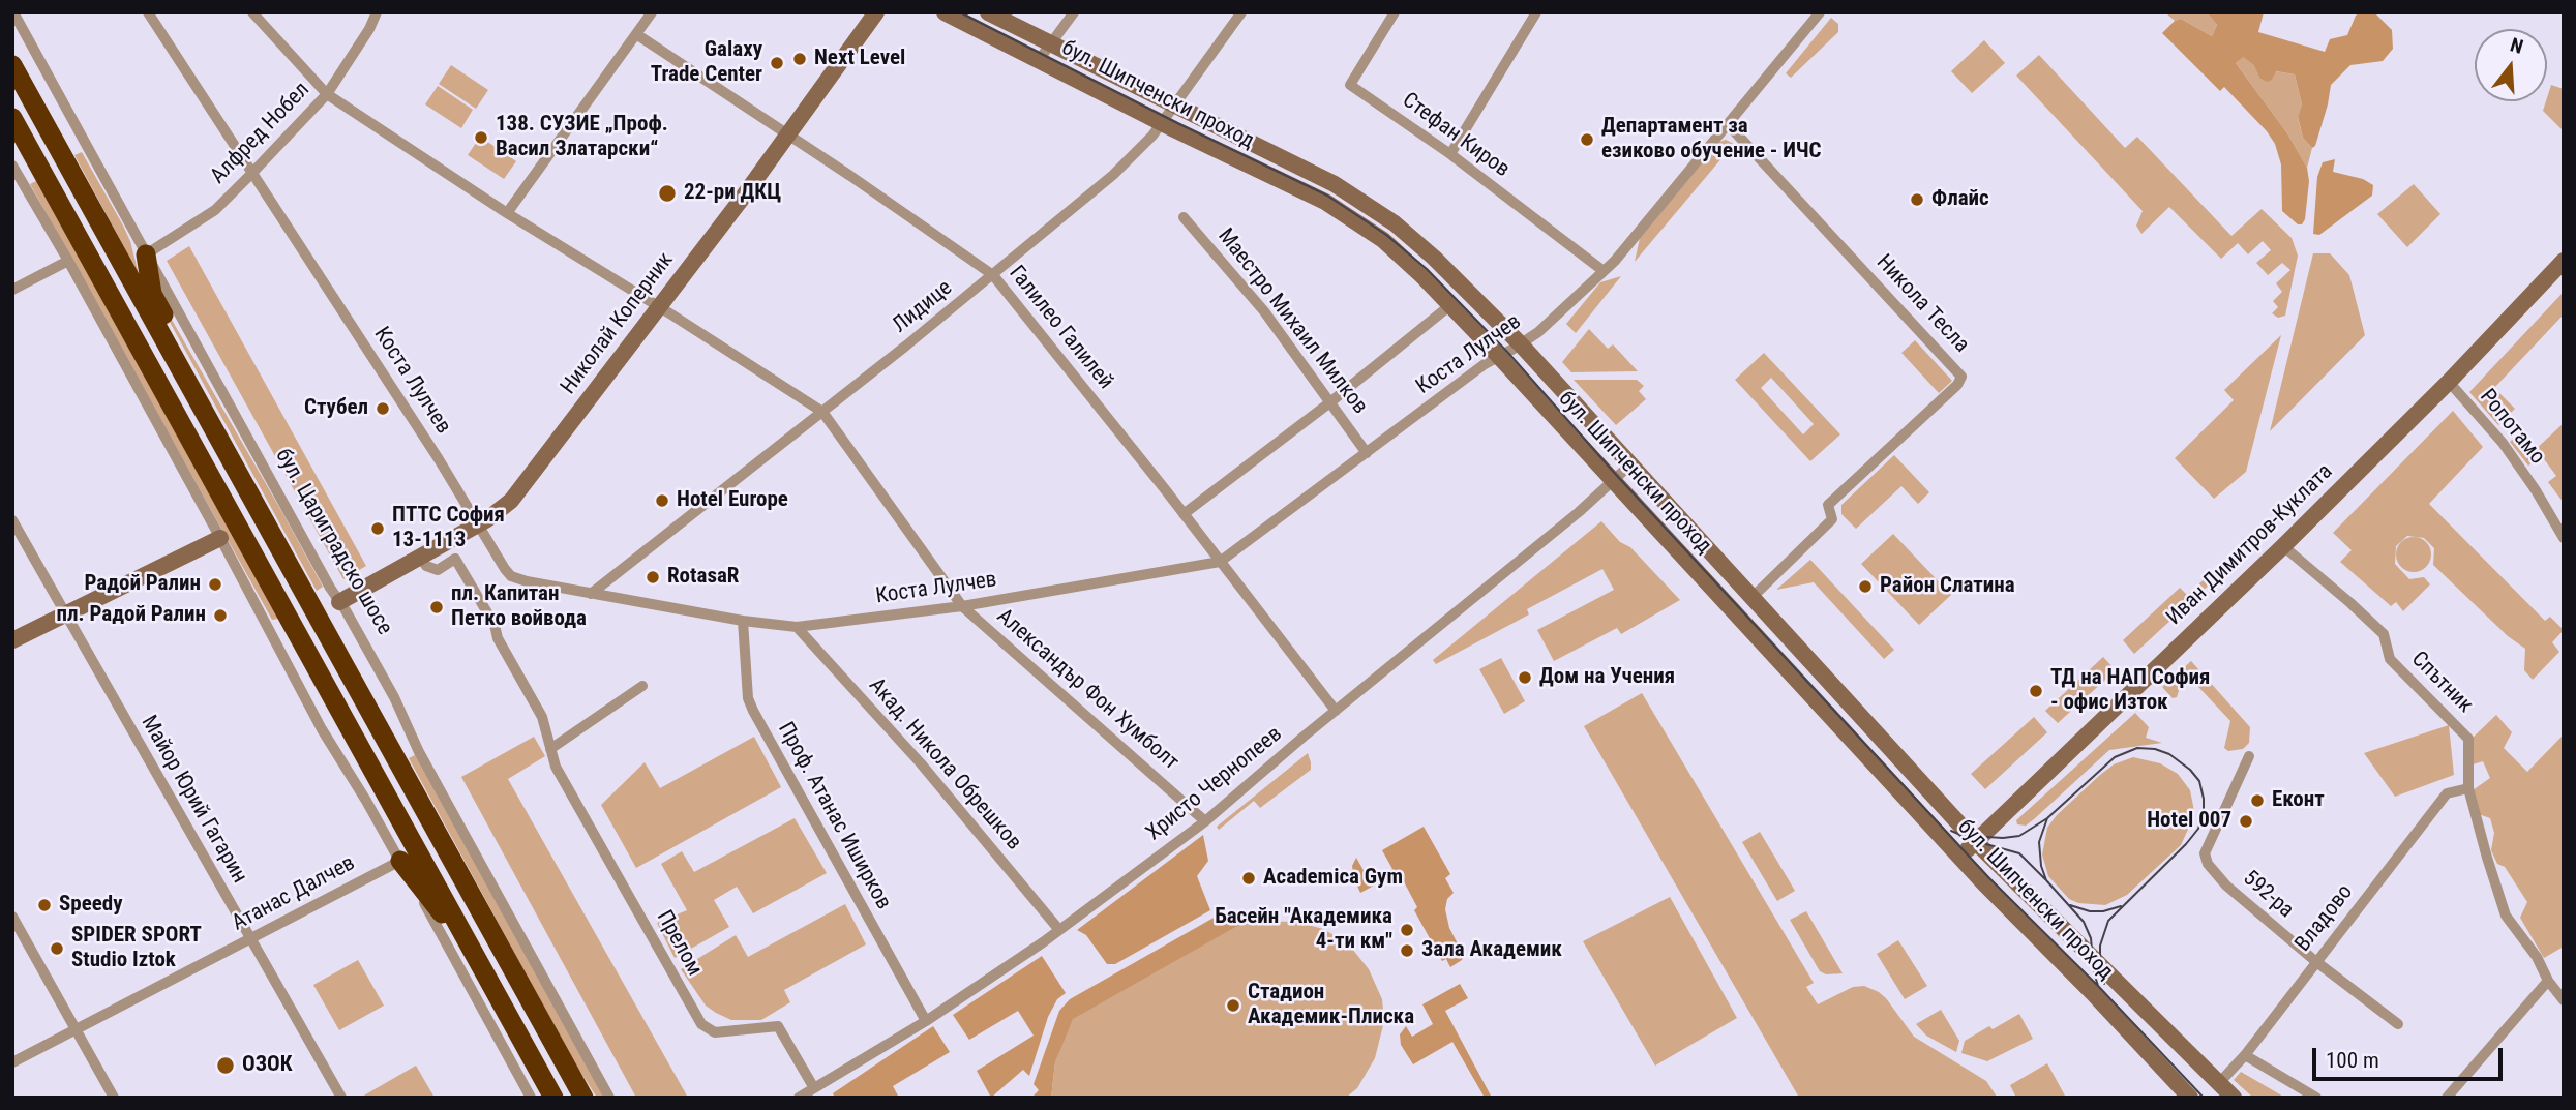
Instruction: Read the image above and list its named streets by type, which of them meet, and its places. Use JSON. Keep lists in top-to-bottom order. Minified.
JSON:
{"streets":{"main road":["бул. Шипченски проход","Николай Коперник","Иван Димитров-Куклата"],"street":["Алфред Нобел","Стефан Киров","Никола Тесла","Лидице","Маестро Михаил Милков","Галилео Галилей","Коста Лулчев","Ропотамо","бул. Цариградско шосе","Спътник","Александър Фон Хумболт","Акад. Никола Обрешков","Христо Чернопеев","Майор Юрий Гагарин","Проф. Атанас Иширков","Атанас Далчев","592-ра","Владово","Прелом"]},"crossings":[["бул. Шипченски проход","Никола Тесла"],["бул. Шипченски проход","Лидице"],["бул. Шипченски проход","Коста Лулчев"],["бул. Шипченски проход","Иван Димитров-Куклата"],["бул. Шипченски проход","Христо Чернопеев"],["бул. Шипченски проход","Владово"],["Алфред Нобел","Коста Лулчев"],["Алфред Нобел","бул. Цариградско шосе"],["Алфред Нобел","Александър Фон Хумболт"],["Стефан Киров","Коста Лулчев"],["Никола Тесла","Коста Лулчев"],["Лидице","Галилео Галилей"],["Лидице","Коста Лулчев"],["Лидице","Александър Фон Хумболт"],["Маестро Михаил Милков","Коста Лулчев"],["Николай Коперник","Галилео Галилей"],["Николай Коперник","Коста Лулчев"],["Николай Коперник","бул. Цариградско шосе"],["Николай Коперник","Александър Фон Хумболт"],["Николай Коперник","Прелом"],["Галилео Галилей","Коста Лулчев"],["Галилео Галилей","Христо Чернопеев"],["Коста Лулчев","Александър Фон Хумболт"],["Коста Лулчев","Акад. Никола Обрешков"],["Коста Лулчев","Проф. Атанас Иширков"],["Ропотамо","Иван Димитров-Куклата"],["Иван Димитров-Куклата","Спътник"],["Спътник","Владово"],["Александър Фон Хумболт","Христо Чернопеев"],["Акад. Никола Обрешков","Христо Чернопеев"],["Христо Чернопеев","Проф. Атанас Иширков"],["Христо Чернопеев","Прелом"],["Майор Юрий Гагарин","Атанас Далчев"],["592-ра","Владово"]],"places":["Next Level","Galaxy Trade Center","138. СУЗИЕ „Проф. Васил Златарски“","Департамент за езиково обучение - ИЧС","22-ри ДКЦ","Флайс","Стубел","Hotel Europe","ПТТС София 13-1113","RotasaR","Радой Ралин","Район Слатина","пл. Капитан Петко войвода","пл. Радой Ралин","Дом на Учения","ТД на НАП София - офис Изток","Еконт","Hotel 007","Academica Gym","Speedy","Басейн \"Академика 4-ти км\"","SPIDER SPORT Studio Iztok","Зала Академик","Стадион Академик-Плиска","ОЗОК"],"scale_bar":"100 m","north":"top"}
